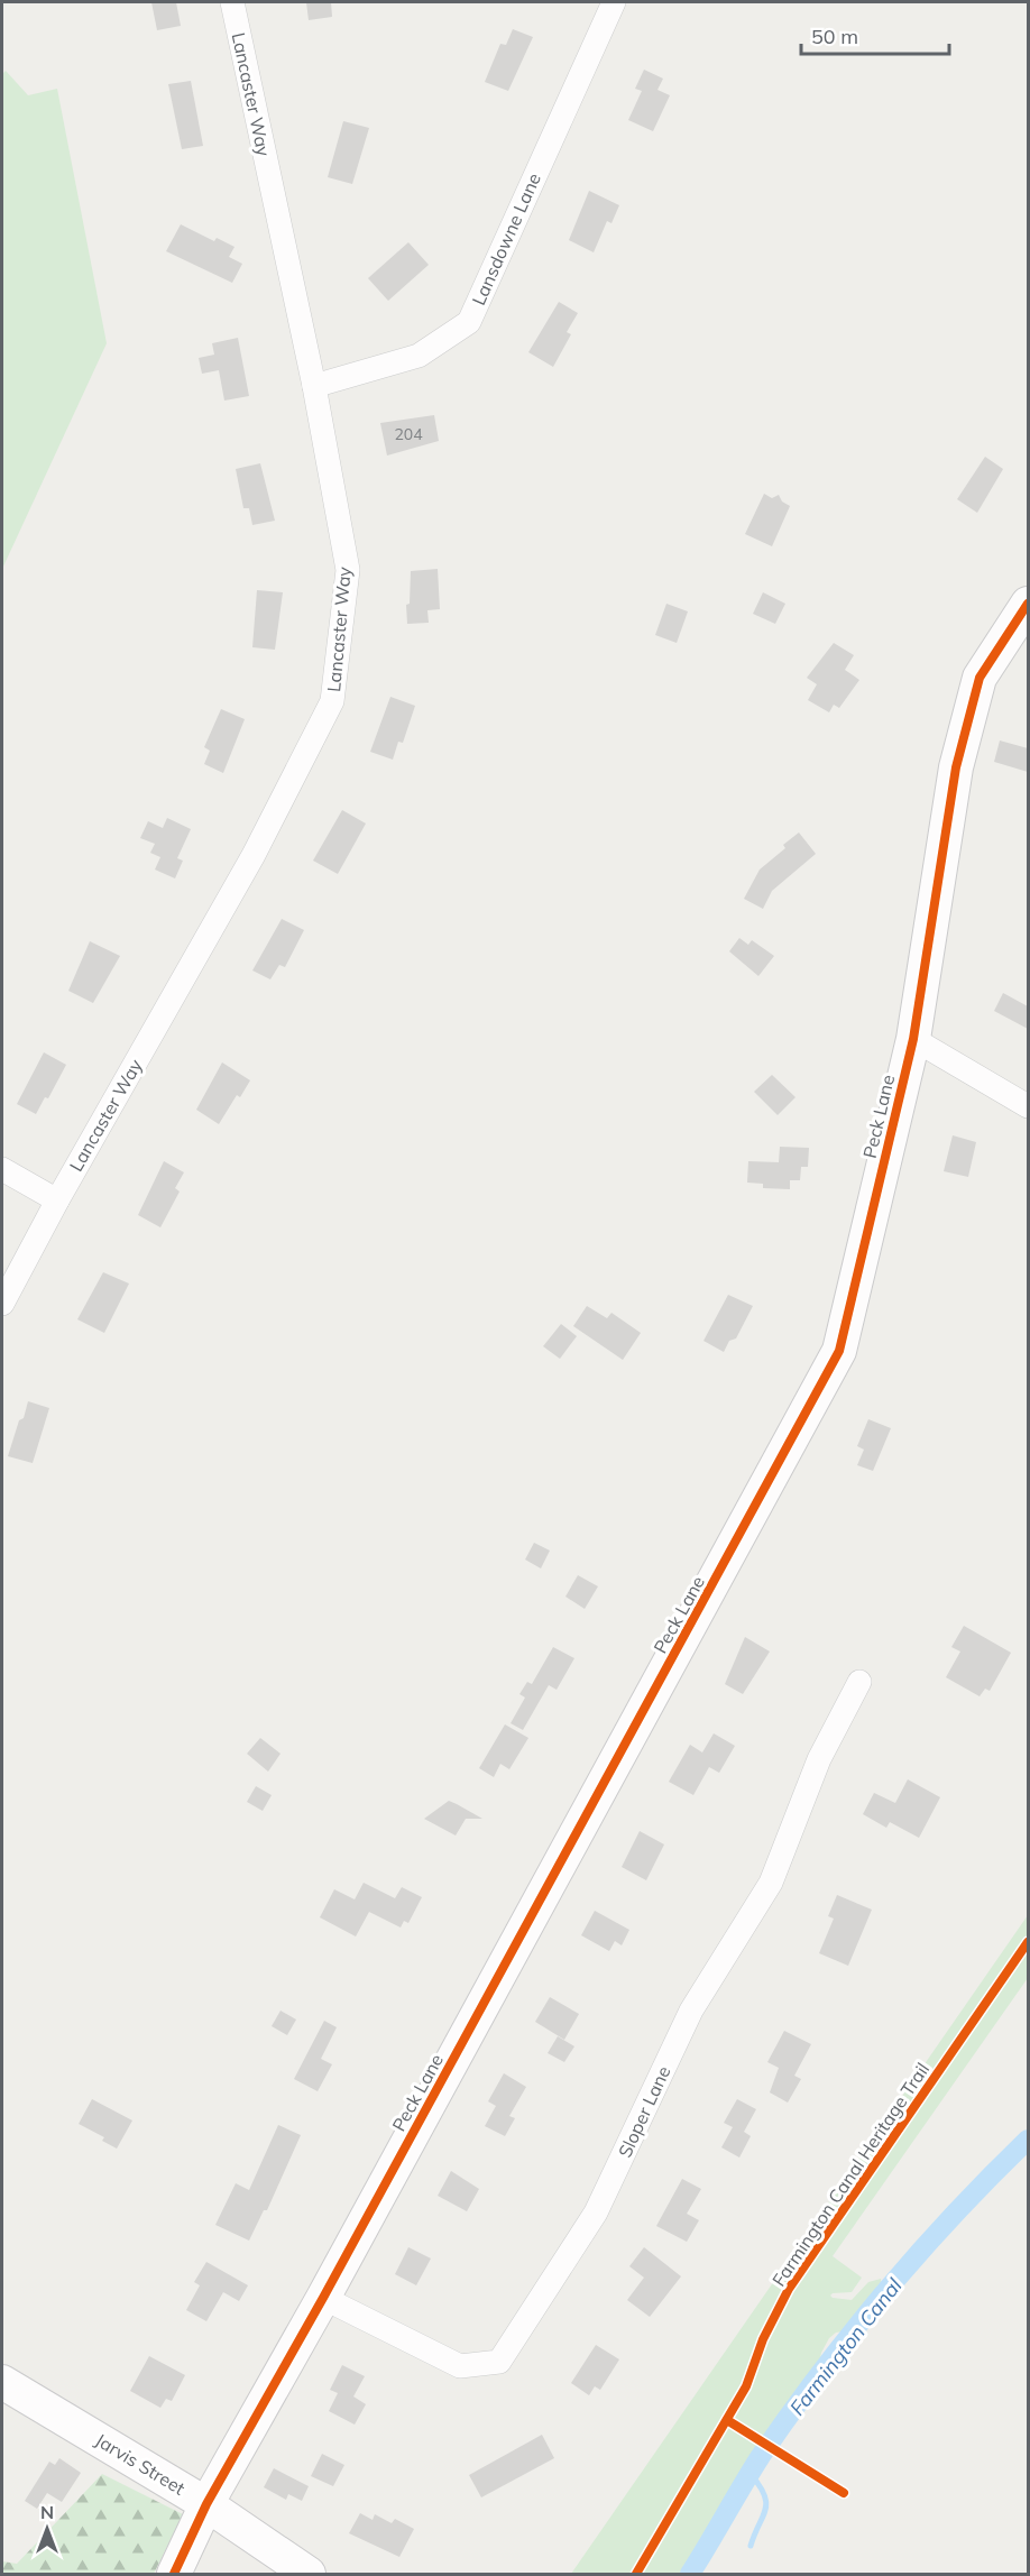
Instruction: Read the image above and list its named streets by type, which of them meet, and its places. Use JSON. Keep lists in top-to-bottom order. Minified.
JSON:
{"streets":{"street":["Lancaster Way","Lansdowne Lane","Peck Lane","Sloper Lane","Jarvis Street"],"cycle path":["Farmington Canal Heritage Trail"]},"crossings":[["Lancaster Way","Lansdowne Lane"],["Peck Lane","Sloper Lane"],["Peck Lane","Jarvis Street"]],"water":["Farmington Canal"],"house_numbers":["204"],"scale_bar":"50 m","north":"top"}
